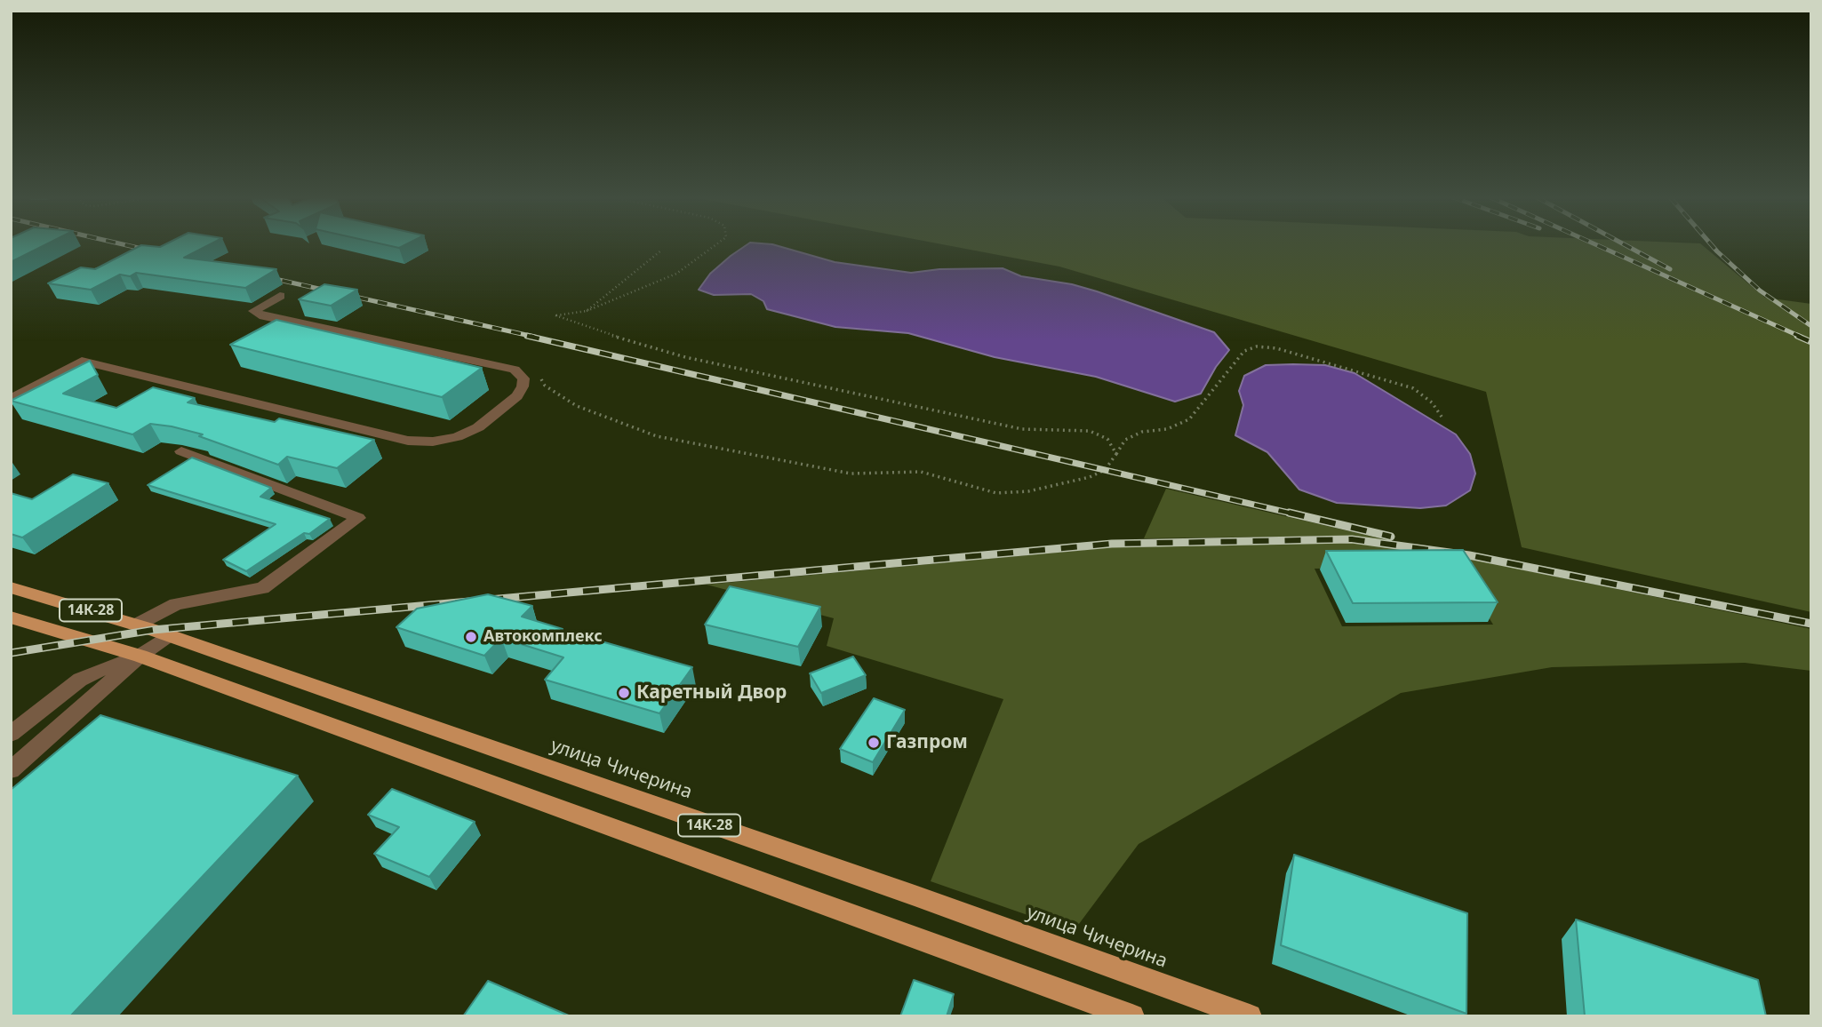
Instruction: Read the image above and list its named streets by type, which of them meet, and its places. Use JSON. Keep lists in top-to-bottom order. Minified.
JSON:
{"streets":{"main road":["14К-28","улица Чичерина"]},"places":["Автокомплекс","Каретный Двор","Газпром"]}
